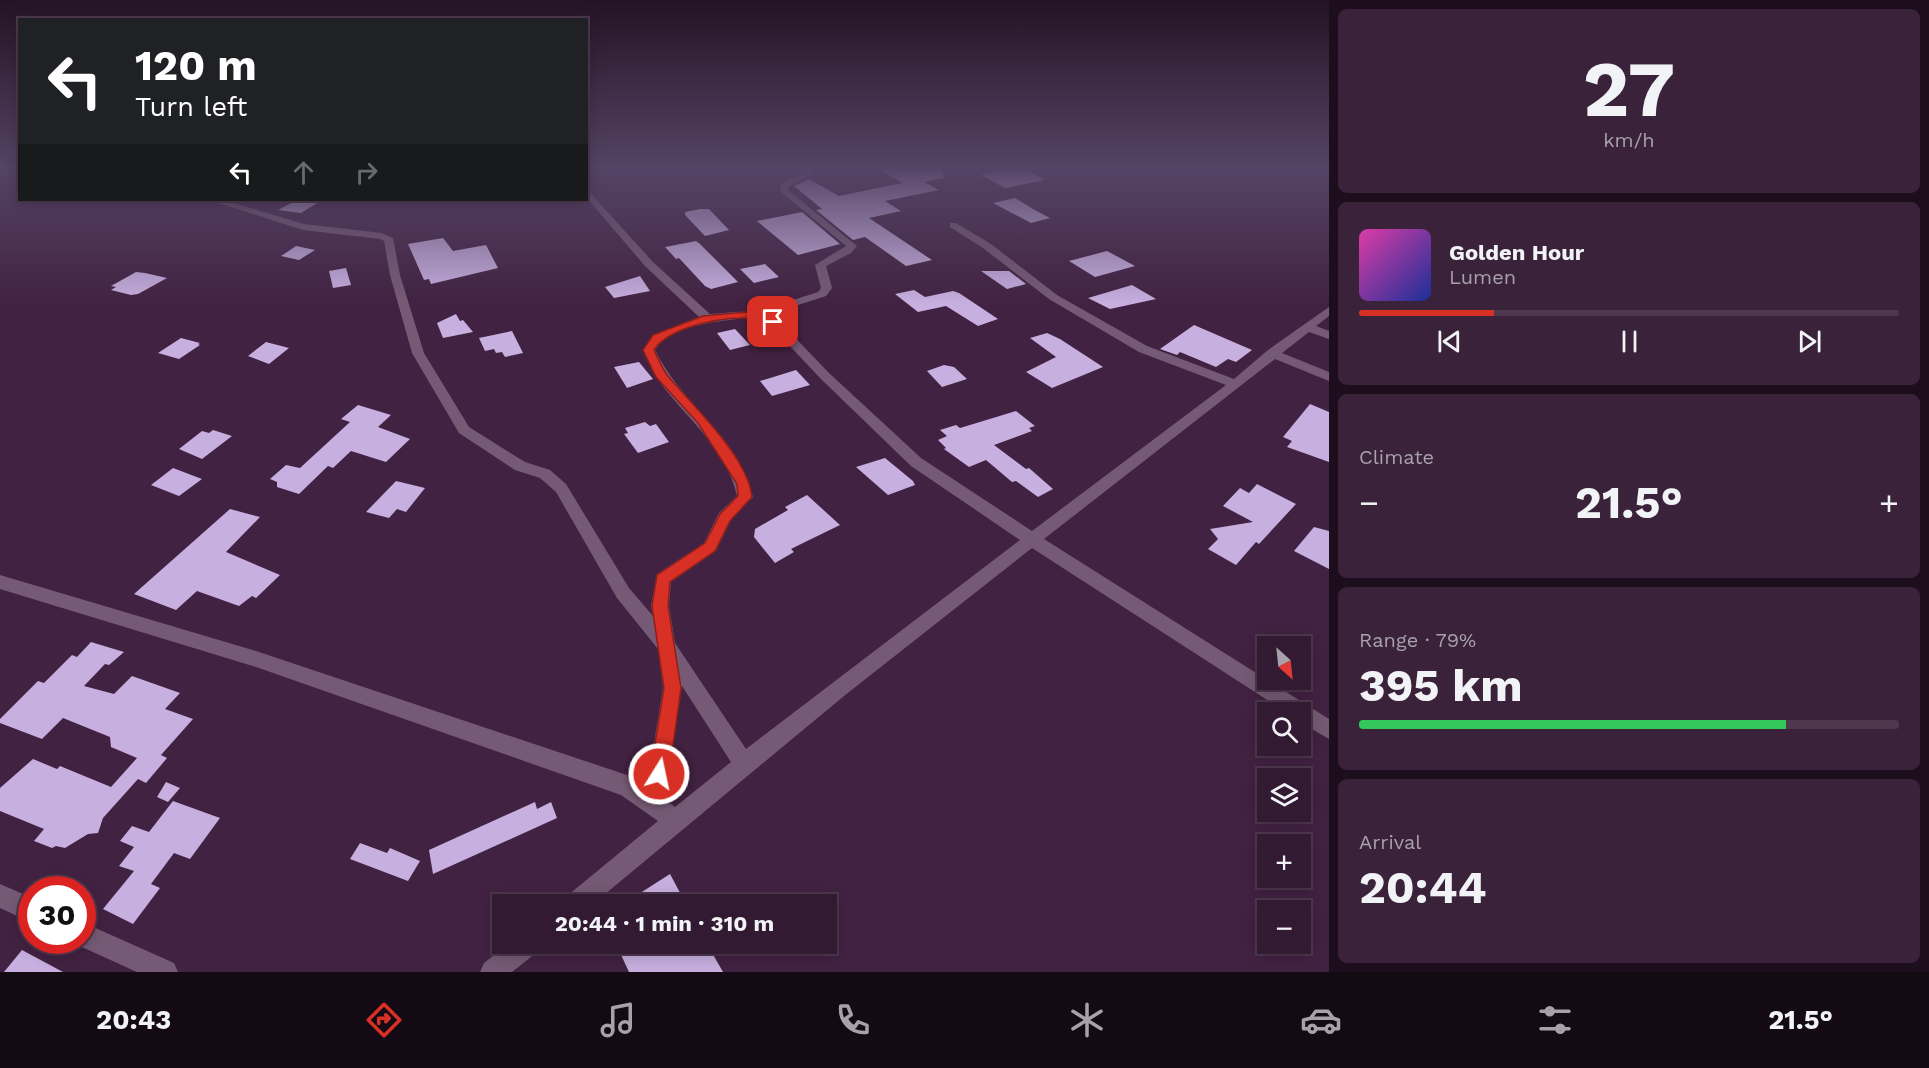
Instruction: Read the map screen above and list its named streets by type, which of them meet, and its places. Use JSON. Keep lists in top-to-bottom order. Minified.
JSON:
{"north":"bottom right","page":{"tile":[["27","km/h"],"Climate",["Range · 79%","395 km"],["Arrival","20:44"]],"turn":["120 m","Turn left"],"song":["Golden Hour","Lumen"],"heat":["−","21.5°","+"],"map_buttons":["+","−"],"limit":"30","trip":"20:44 · 1 min · 310 m","tabs":["20:43","21.5°"]}}
